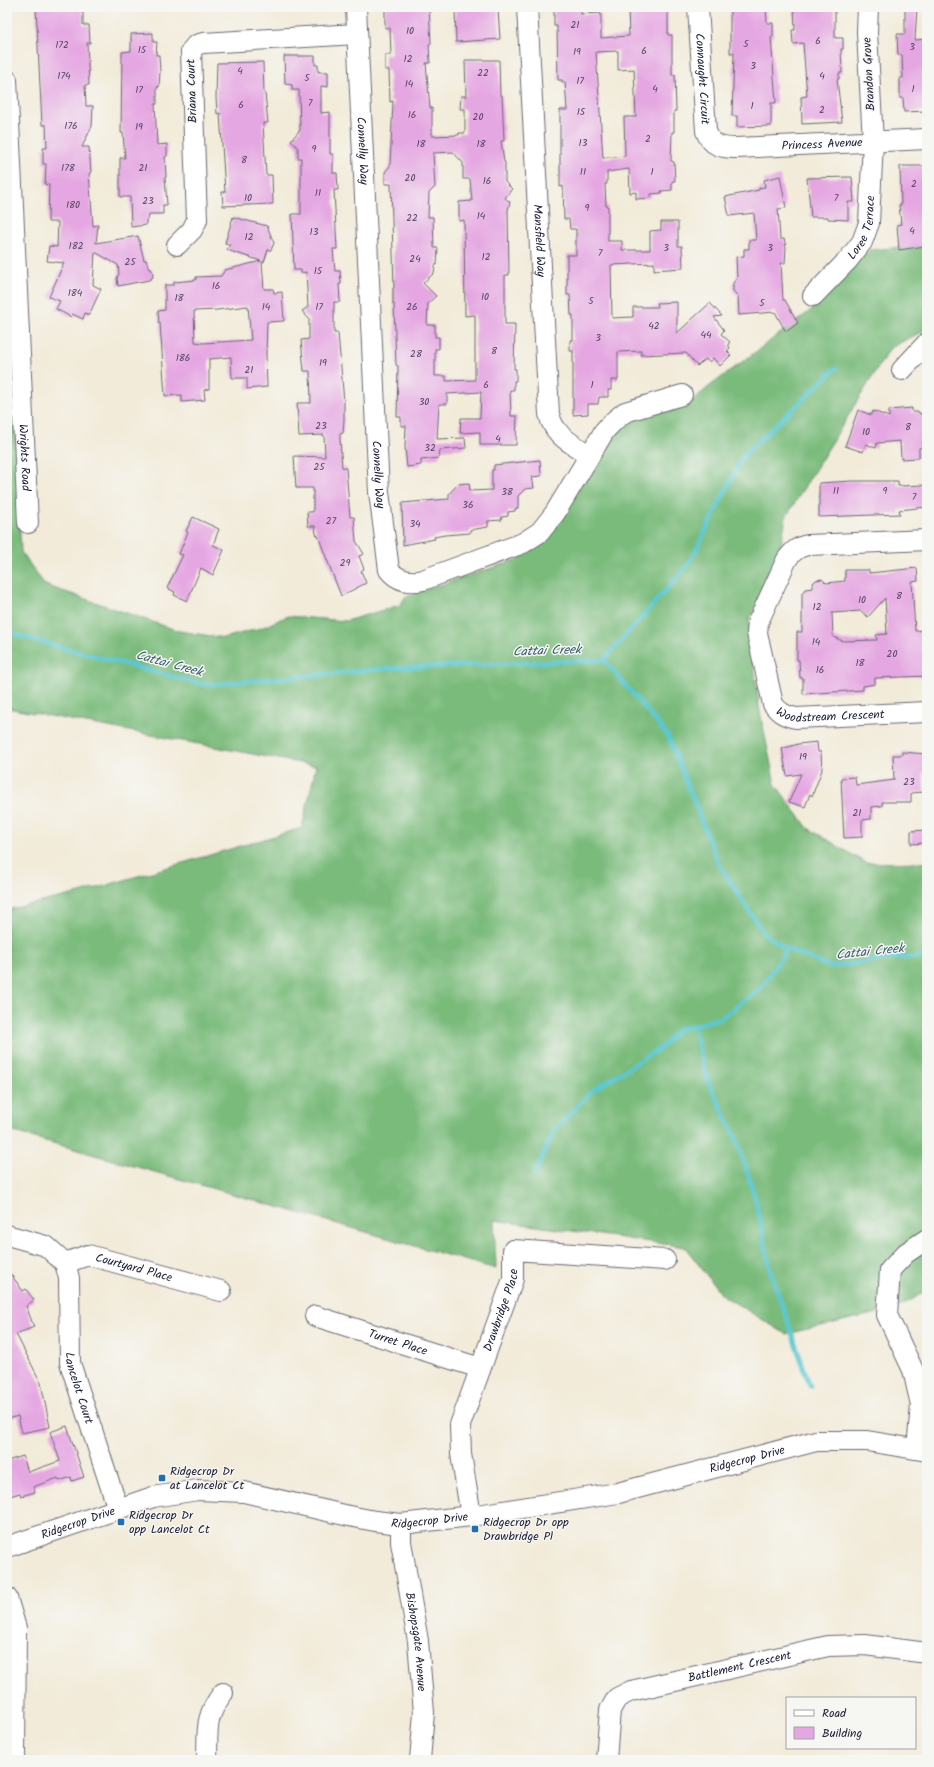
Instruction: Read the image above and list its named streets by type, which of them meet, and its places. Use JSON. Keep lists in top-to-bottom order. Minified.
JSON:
{"streets":{"street":["Brandon Grove","Connaught Circuit","Briana Court","Princess Avenue","Connelly Way","Loree Terrace","Mansfield Way","Wrights Road","Woodstream Crescent","Courtyard Place","Drawbridge Place","Turret Place","Lancelot Court","Ridgecrop Drive","Bishopsgate Avenue","Battlement Crescent"]},"crossings":[["Brandon Grove","Princess Avenue"],["Brandon Grove","Loree Terrace"],["Connaught Circuit","Princess Avenue"],["Briana Court","Connelly Way"],["Princess Avenue","Loree Terrace"],["Connelly Way","Mansfield Way"],["Courtyard Place","Lancelot Court"],["Drawbridge Place","Turret Place"],["Drawbridge Place","Ridgecrop Drive"],["Lancelot Court","Ridgecrop Drive"],["Ridgecrop Drive","Bishopsgate Avenue"]],"water":["Cattai Creek"],"places":{"transit":["Ridgecrop Dr at Lancelot Ct","Ridgecrop Dr opp Lancelot Ct","Ridgecrop Dr opp Drawbridge Pl"]},"house_numbers":["21","10","6","5","172","3","15","6","19","12","3","4","22","174","4","5","17","14","4","1","17","7","6","1","2","15","16","20","176","19","2","13","18","18","9","8","178","21","11","1","20","16","2","11","10","7","23","180","9","14","22","4","13","12","182","3","3","7","12","24","25","15","16","184","10","18","5","5","14","17","26","42","44","3","8","28","186","19","21","6","1","30","23","8","10","4","32","25","11","9","38","7","36","27","34","29","8","10","12","14","20","18","16","19","23","21"],"legend":["Road","Building"]}
